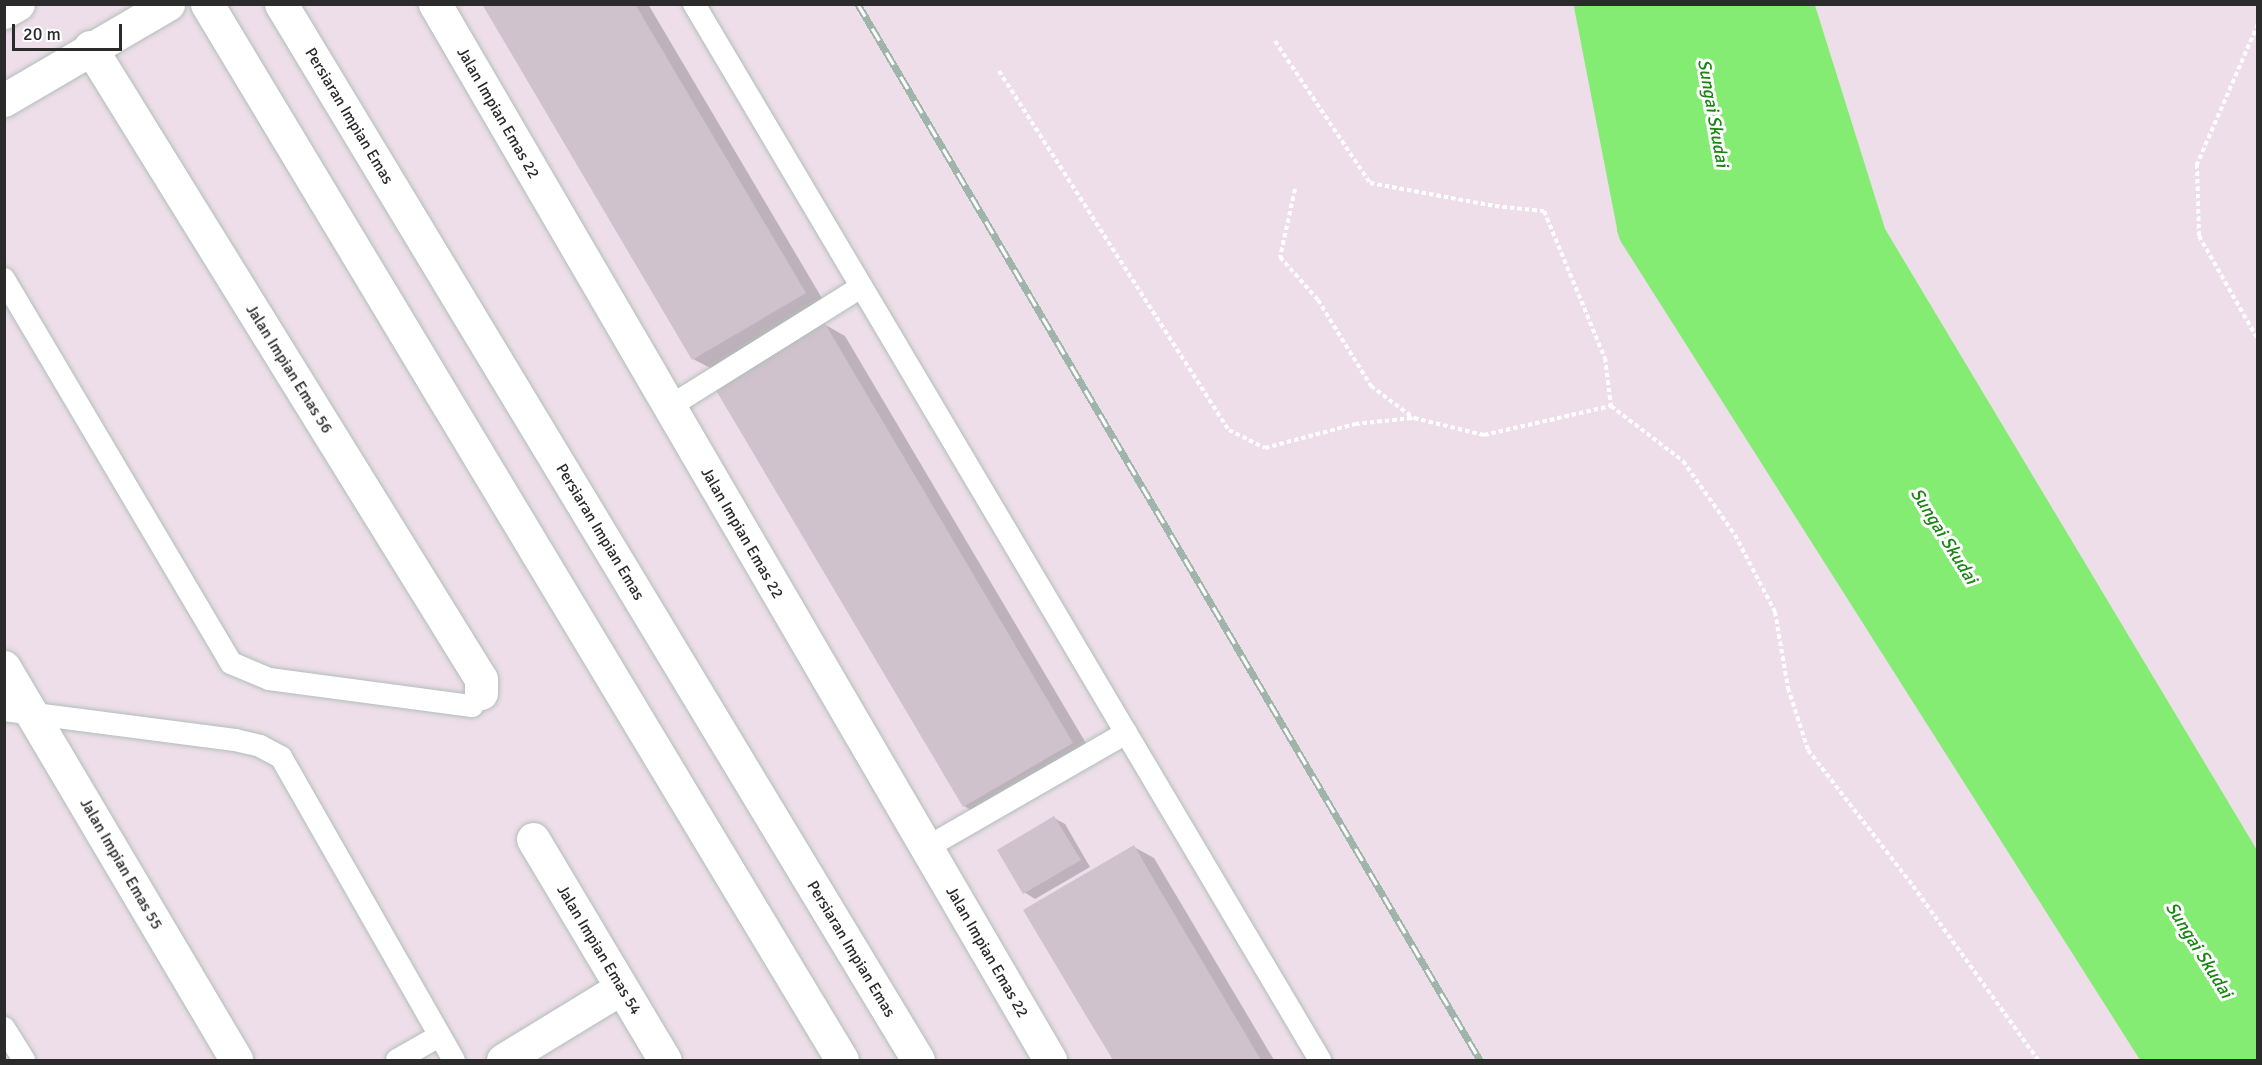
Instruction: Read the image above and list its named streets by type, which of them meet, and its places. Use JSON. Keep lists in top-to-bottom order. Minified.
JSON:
{"streets":{"street":["Jalan Impian Emas 22","Persiaran Impian Emas","Jalan Impian Emas 56","Jalan Impian Emas 55","Jalan Impian Emas 54"]},"water":["Sungai Skudai"],"scale_bar":"20 m"}
